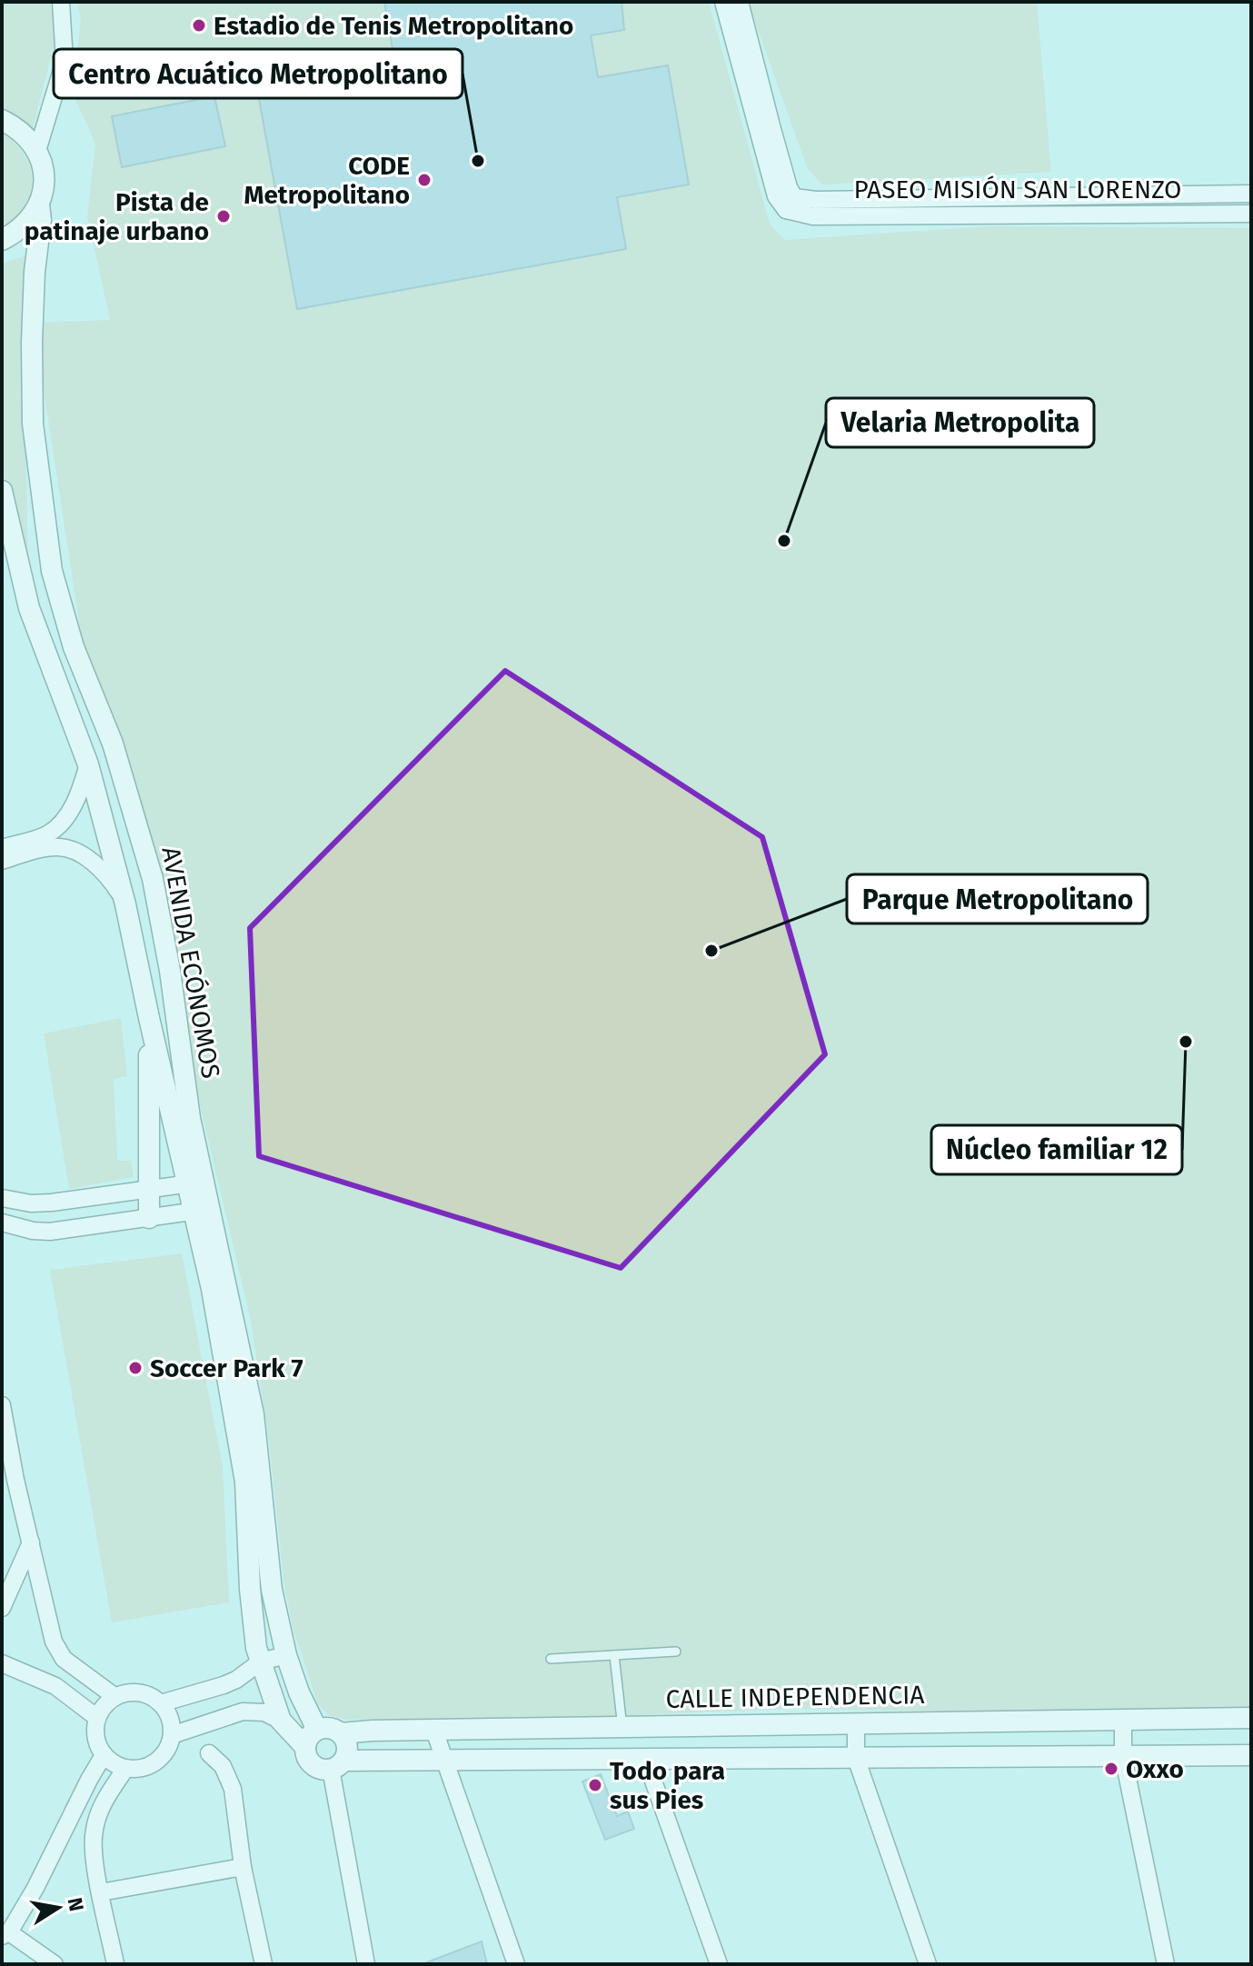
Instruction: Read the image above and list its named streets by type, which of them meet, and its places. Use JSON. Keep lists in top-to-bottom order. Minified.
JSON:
{"streets":{"street":["PASEO MISIÓN SAN LORENZO","AVENIDA ECÓNOMOS","CALLE INDEPENDENCIA"]},"crossings":[["AVENIDA ECÓNOMOS","CALLE INDEPENDENCIA"]],"places":["Estadio de Tenis Metropolitano","Centro Acuático Metropolitano","CODE Metropolitano","Pista de patinaje urbano","Velaria Metropolita","Parque Metropolitano","Núcleo familiar 12","Soccer Park 7","Oxxo","Todo para sus Pies"],"north":"right"}
